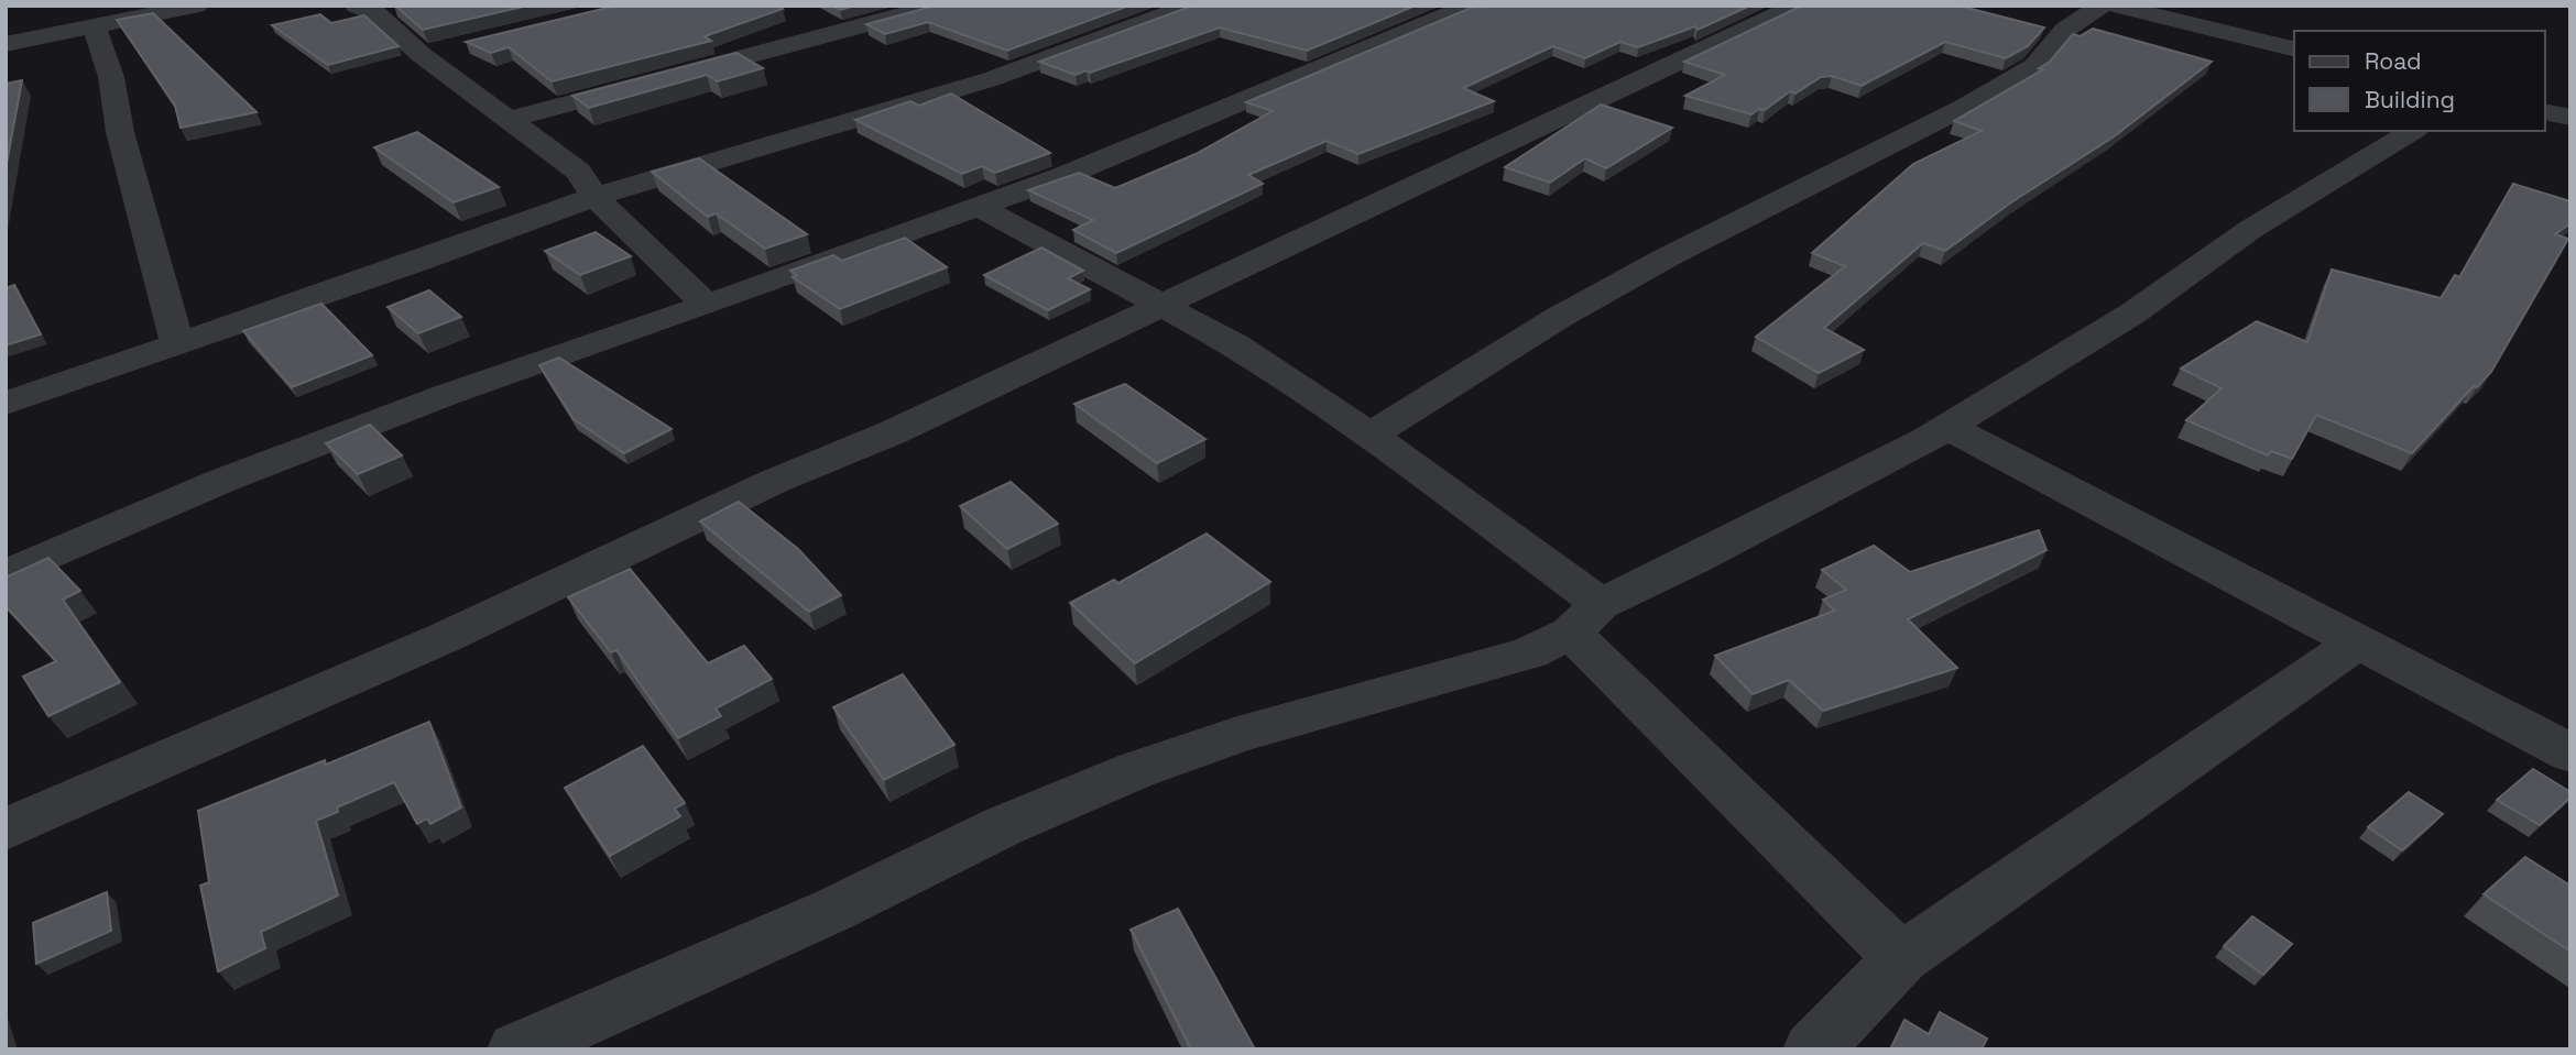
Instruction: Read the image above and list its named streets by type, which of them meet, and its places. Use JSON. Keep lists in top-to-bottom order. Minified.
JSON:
{"legend":["Road","Building"]}
